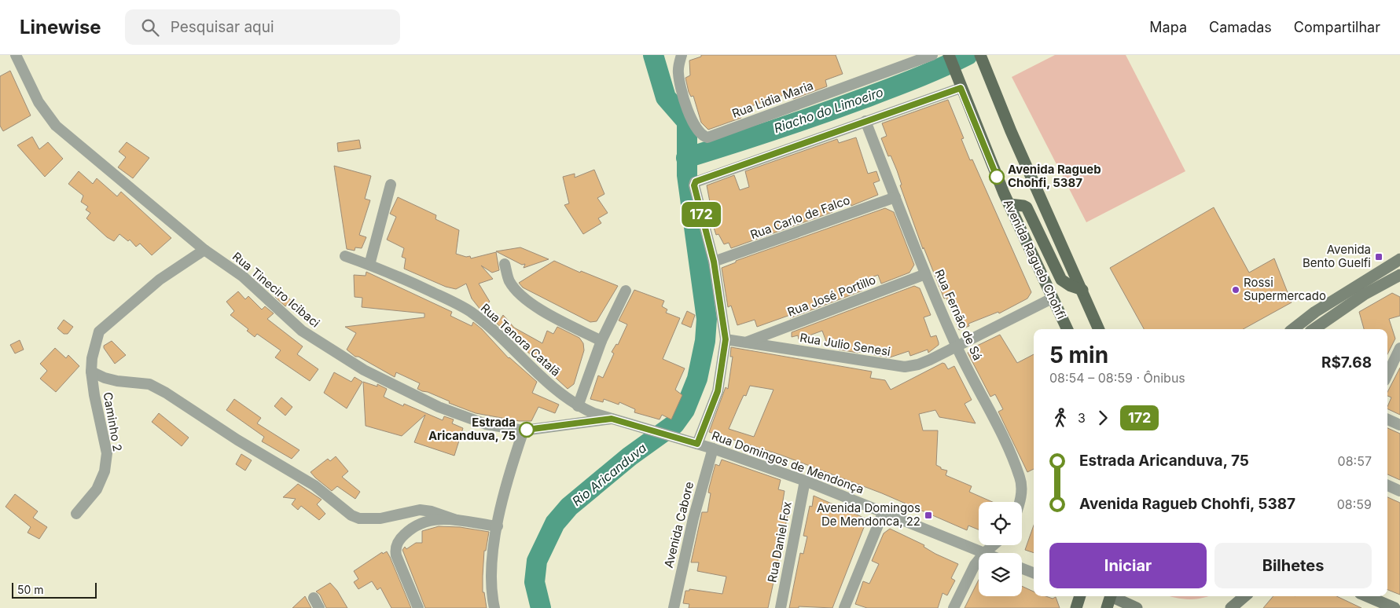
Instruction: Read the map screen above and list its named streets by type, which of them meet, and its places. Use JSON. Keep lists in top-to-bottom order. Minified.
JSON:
{"streets":{"main road":["Avenida Ragueb Chohfi"],"street":["Rua Lidia Maria","Rua Carlo de Falco","Rua Tineciro Icibaci","Rua José Portillo","Rua Fernão de Sá","Rua Tenora Catalã","Rua Julio Senesi","Caminho 2","Rua Domingos de Mendonça","Avenida Cabore","Rua Daniel Fox"]},"crossings":[["Rua Carlo de Falco","Rua Fernão de Sá"],["Rua Carlo de Falco","Rua Domingos de Mendonça"],["Avenida Ragueb Chohfi","Rua Julio Senesi"],["Rua Tineciro Icibaci","Rua Tenora Catalã"],["Rua Tineciro Icibaci","Caminho 2"],["Rua Tineciro Icibaci","Rua Domingos de Mendonça"],["Rua José Portillo","Rua Fernão de Sá"],["Rua José Portillo","Rua Julio Senesi"],["Rua Fernão de Sá","Rua Julio Senesi"],["Rua Fernão de Sá","Rua Domingos de Mendonça"],["Rua Tenora Catalã","Rua Domingos de Mendonça"],["Rua Julio Senesi","Rua Domingos de Mendonça"],["Rua Domingos de Mendonça","Avenida Cabore"],["Rua Domingos de Mendonça","Rua Daniel Fox"]],"water":["Riacho do Limoeiro","Rio Aricanduva"],"places":{"other":["Avenida Ragueb Chohfi, 5387","Rossi Supermercado","Estrada Aricanduva, 75"],"transit":["Avenida Bento Guelfi","Avenida Domingos De Mendonca, 22"]},"lines":["bus line 172"],"scale_bar":"50 m","page":{"header":"Linewise","search":"Pesquisar aqui","nav":["Mapa","Camadas","Compartilhar"],"on_map":"172","heading":["5 min","08:54 – 08:59 · Ônibus","R$7.68"],"legs":["3","172"],"list":[{"name":"Estrada Aricanduva, 75","value":"08:57"},{"name":"Avenida Ragueb Chohfi, 5387","value":"08:59"}],"buttons":["Iniciar","Bilhetes"],"scale":"50 m"}}
